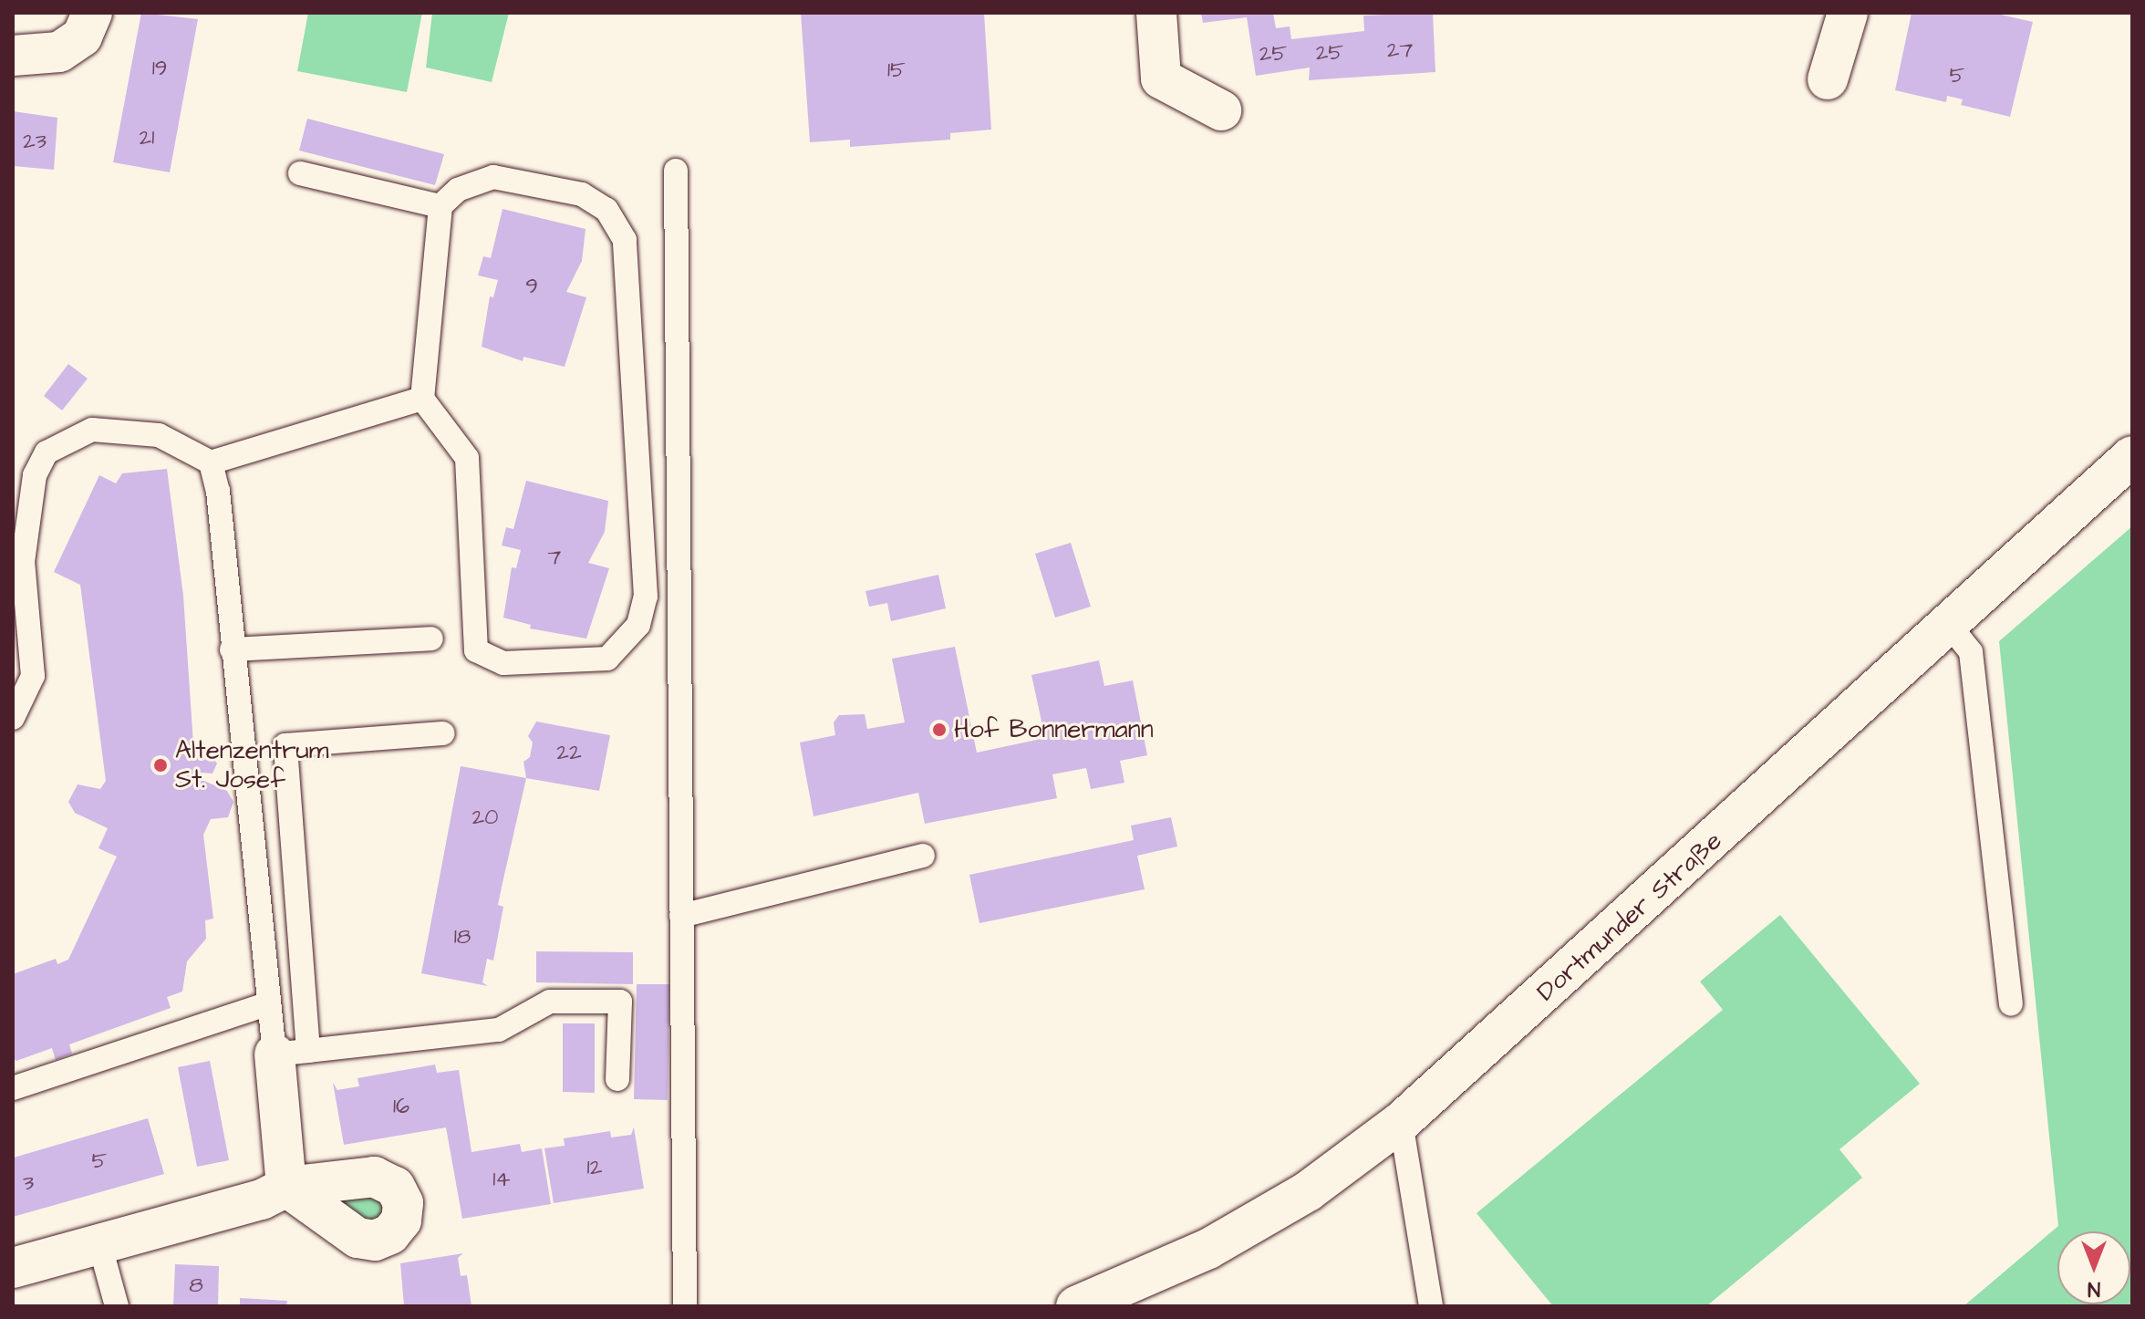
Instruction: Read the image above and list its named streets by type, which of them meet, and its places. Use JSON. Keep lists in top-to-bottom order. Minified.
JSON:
{"streets":{"main road":["Dortmunder Straße"]},"places":["Hof Bonnermann","Altenzentrum St. Josef"],"house_numbers":["27","25","25","19","15","5","21","23","9","7","22","20","18","16","5","12","14","3","8"],"north":"bottom"}
